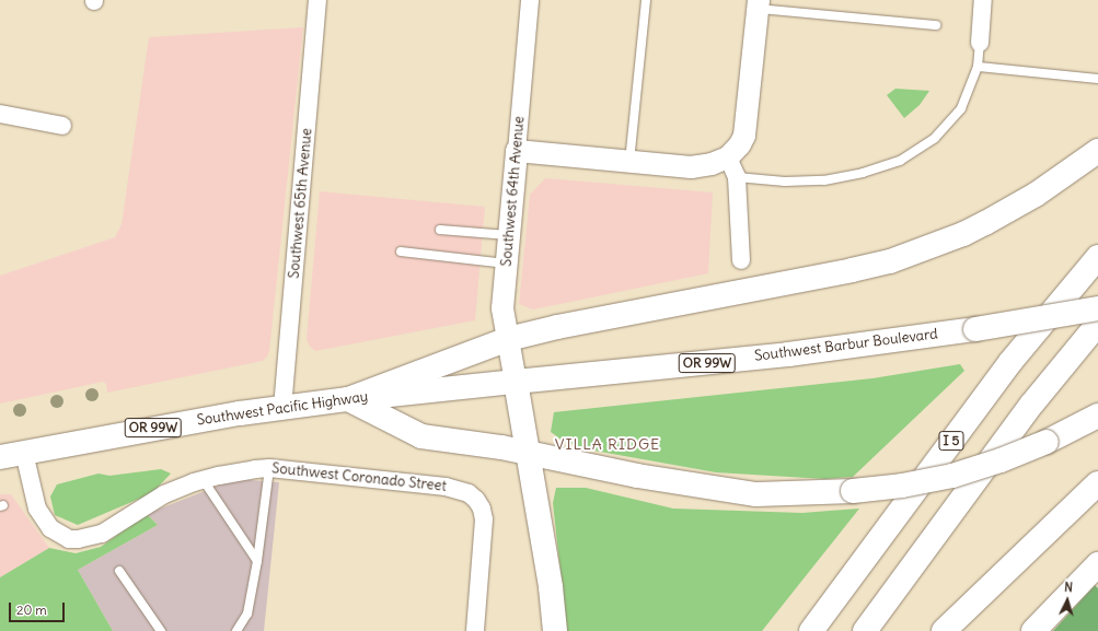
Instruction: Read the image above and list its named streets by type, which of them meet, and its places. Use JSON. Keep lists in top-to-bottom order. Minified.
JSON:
{"streets":{"main road":["Southwest Barbur Boulevard","OR 99W","Southwest Pacific Highway","I 5"],"street":["Southwest 64th Avenue","Southwest 65th Avenue","Southwest Coronado Street"]},"crossings":[["Southwest 64th Avenue","Southwest Barbur Boulevard"],["Southwest 64th Avenue","Southwest Pacific Highway"],["Southwest 65th Avenue","Southwest Pacific Highway"],["Southwest Barbur Boulevard","Southwest Pacific Highway"],["Southwest Pacific Highway","Southwest Coronado Street"]],"districts":["VILLA RIDGE"],"scale_bar":"20 m","north":"top"}
